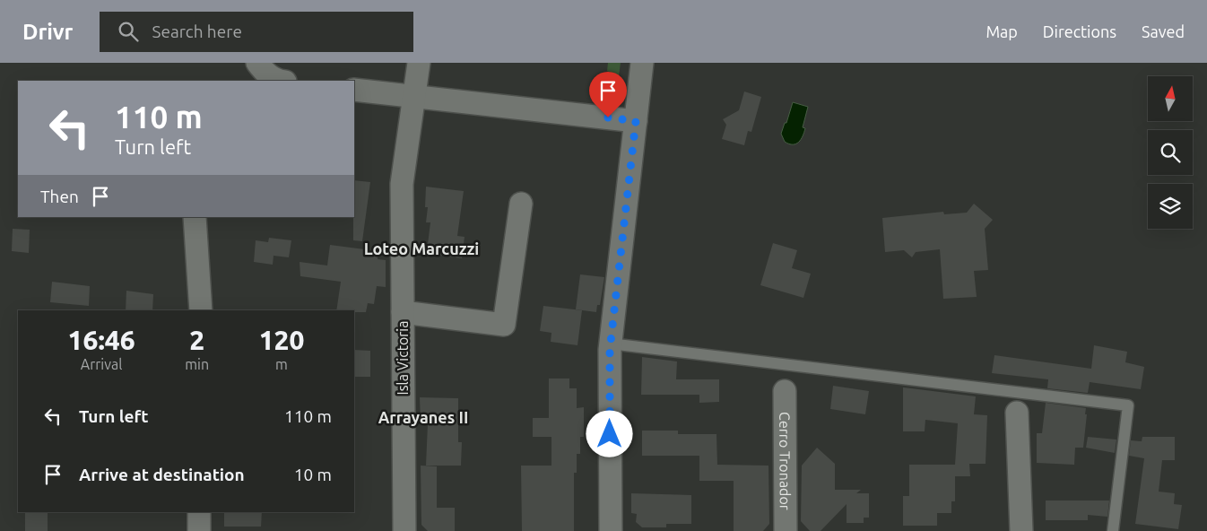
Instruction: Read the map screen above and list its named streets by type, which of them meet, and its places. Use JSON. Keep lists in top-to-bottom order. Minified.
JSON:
{"streets":{"street":["Isla Victoria","Cerro Tronador"]},"districts":["Loteo Marcuzzi","Arrayanes II"],"north":"top","page":{"header":"Drivr","search":"Search here","nav":["Map","Directions","Saved"],"turn":["110 m","Turn left"],"then":"Then","eta":["16:46","Arrival","2","min","120","m"],"list":[{"name":"Turn left","value":"110 m"},{"name":"Arrive at destination","value":"10 m"}]}}
